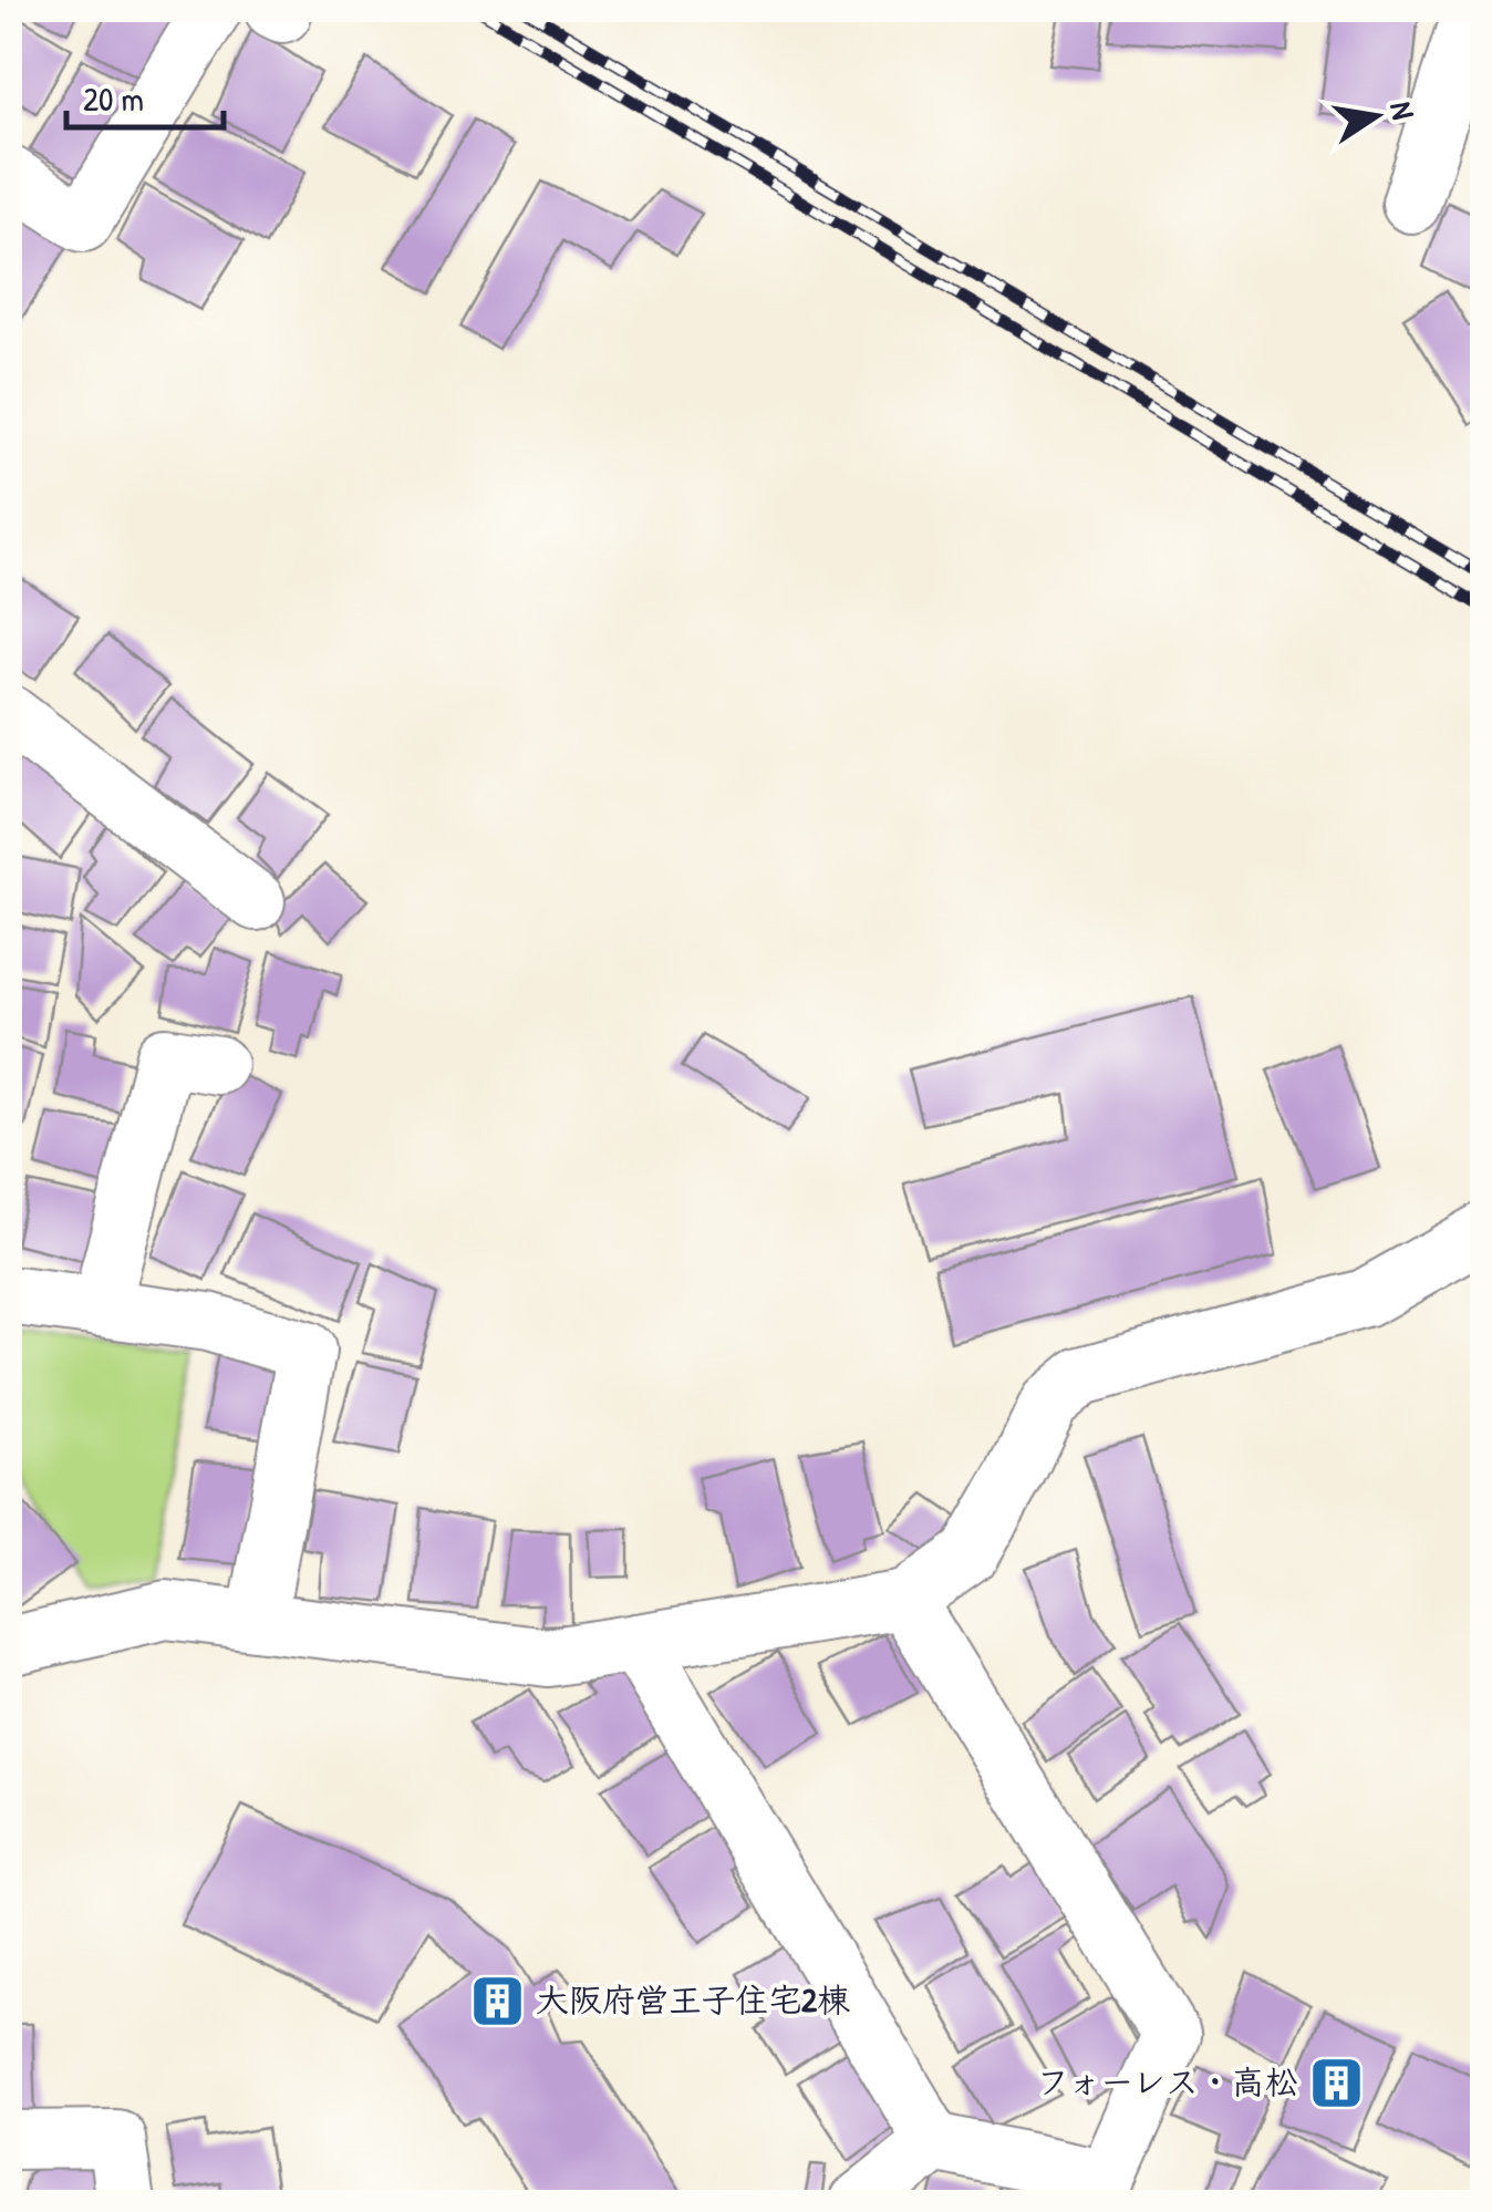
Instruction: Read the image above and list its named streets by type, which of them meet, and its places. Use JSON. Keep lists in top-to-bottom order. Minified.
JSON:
{"places":{"building":["大阪府営王子住宅2棟","フォーレス・高松"]},"scale_bar":"20 m","north":"right"}
